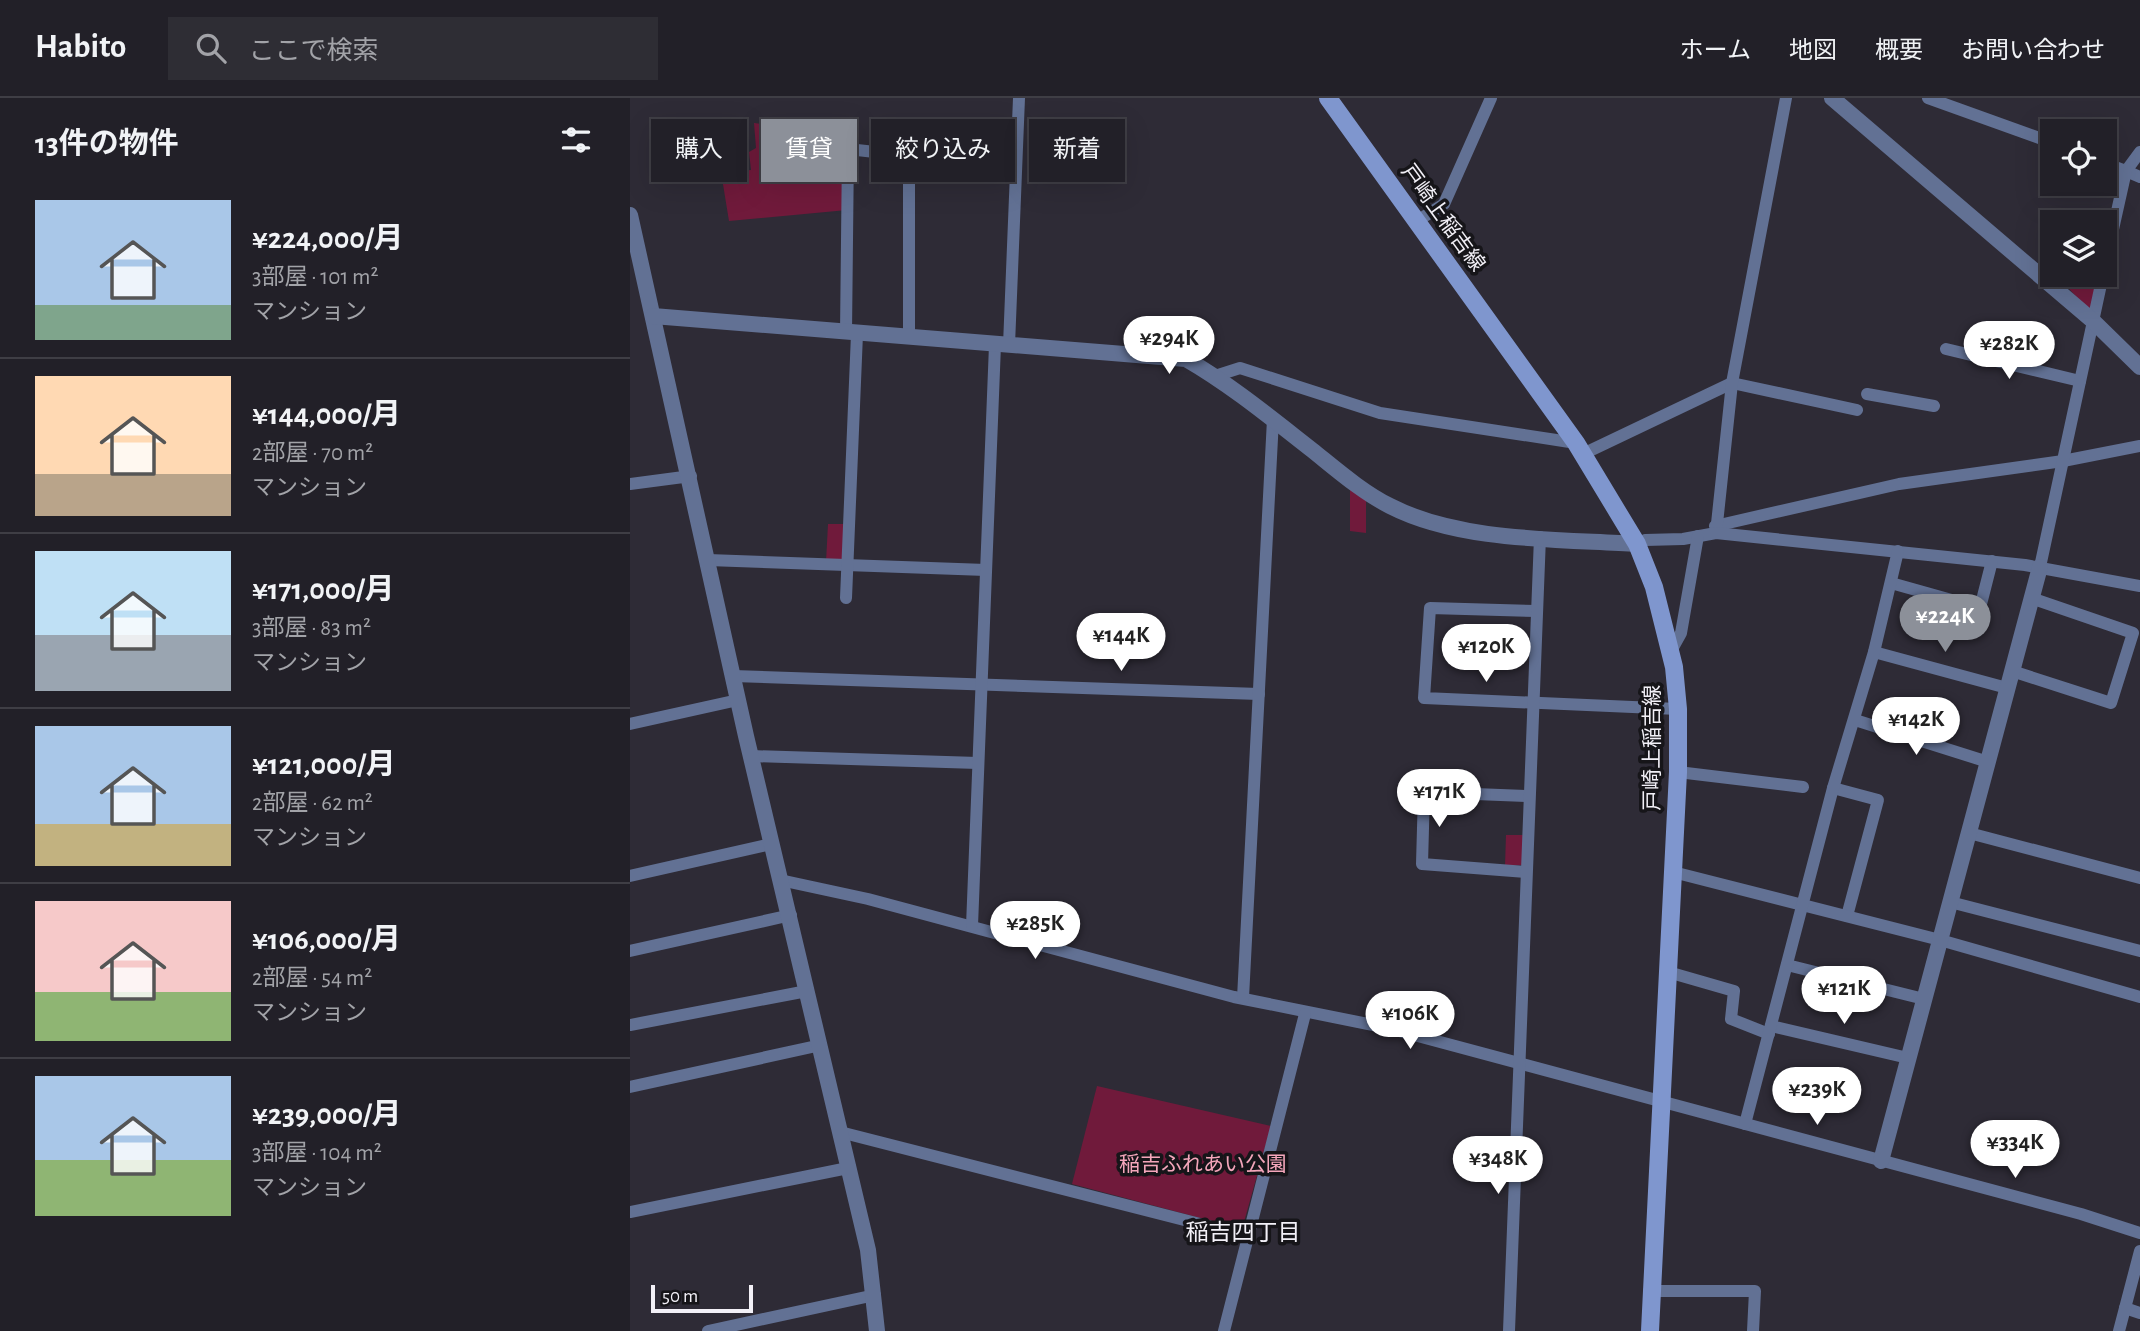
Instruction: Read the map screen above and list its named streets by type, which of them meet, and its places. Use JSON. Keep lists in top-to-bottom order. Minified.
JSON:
{"streets":{"main road":["戸崎上稲吉線"]},"districts":["稲吉四丁目"],"parks":["稲吉ふれあい公園"],"scale_bar":"50 m","page":{"header":"Habito","search":"ここで検索","nav":["ホーム","地図","概要","お問い合わせ"],"heading":"13件の物件","chip":["購入","賃貸","絞り込み","新着"],"list":[{"name":"¥224,000/月","note":"3部屋 · 101 m² · マンション"},{"name":"¥144,000/月","note":"2部屋 · 70 m² · マンション"},{"name":"¥171,000/月","note":"3部屋 · 83 m² · マンション"},{"name":"¥121,000/月","note":"2部屋 · 62 m² · マンション"},{"name":"¥106,000/月","note":"2部屋 · 54 m² · マンション"},{"name":"¥239,000/月","note":"3部屋 · 104 m² · マンション"}],"price":["¥294K","¥282K","¥224K","¥144K","¥120K","¥142K","¥171K","¥285K","¥121K","¥106K","¥239K","¥334K","¥348K"],"scale":"50 m"}}
